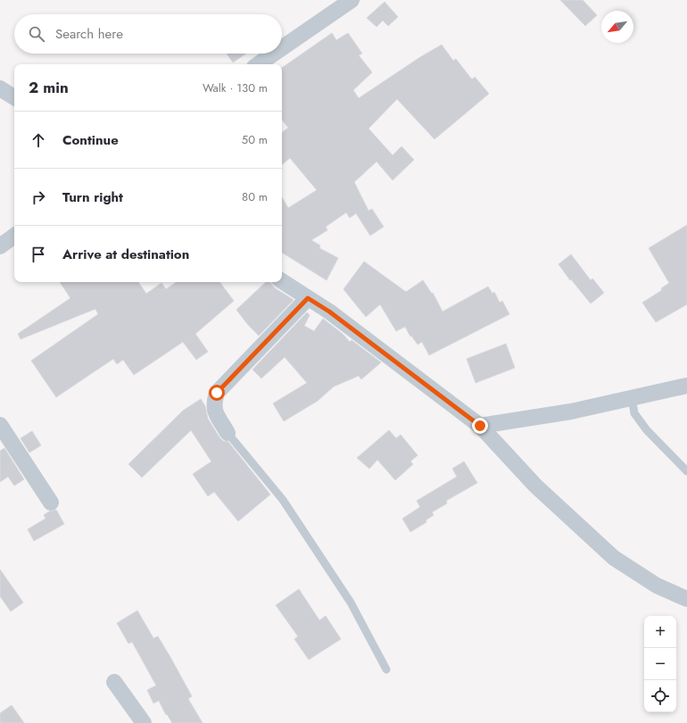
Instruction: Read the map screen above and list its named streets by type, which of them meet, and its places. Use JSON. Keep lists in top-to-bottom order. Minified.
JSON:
{"north":"bottom left","page":{"search":"Search here","heading":["2 min","Walk · 130 m"],"list":[["Continue","50 m"],["Turn right","80 m"],"Arrive at destination"],"map_buttons":["+","−"]}}
